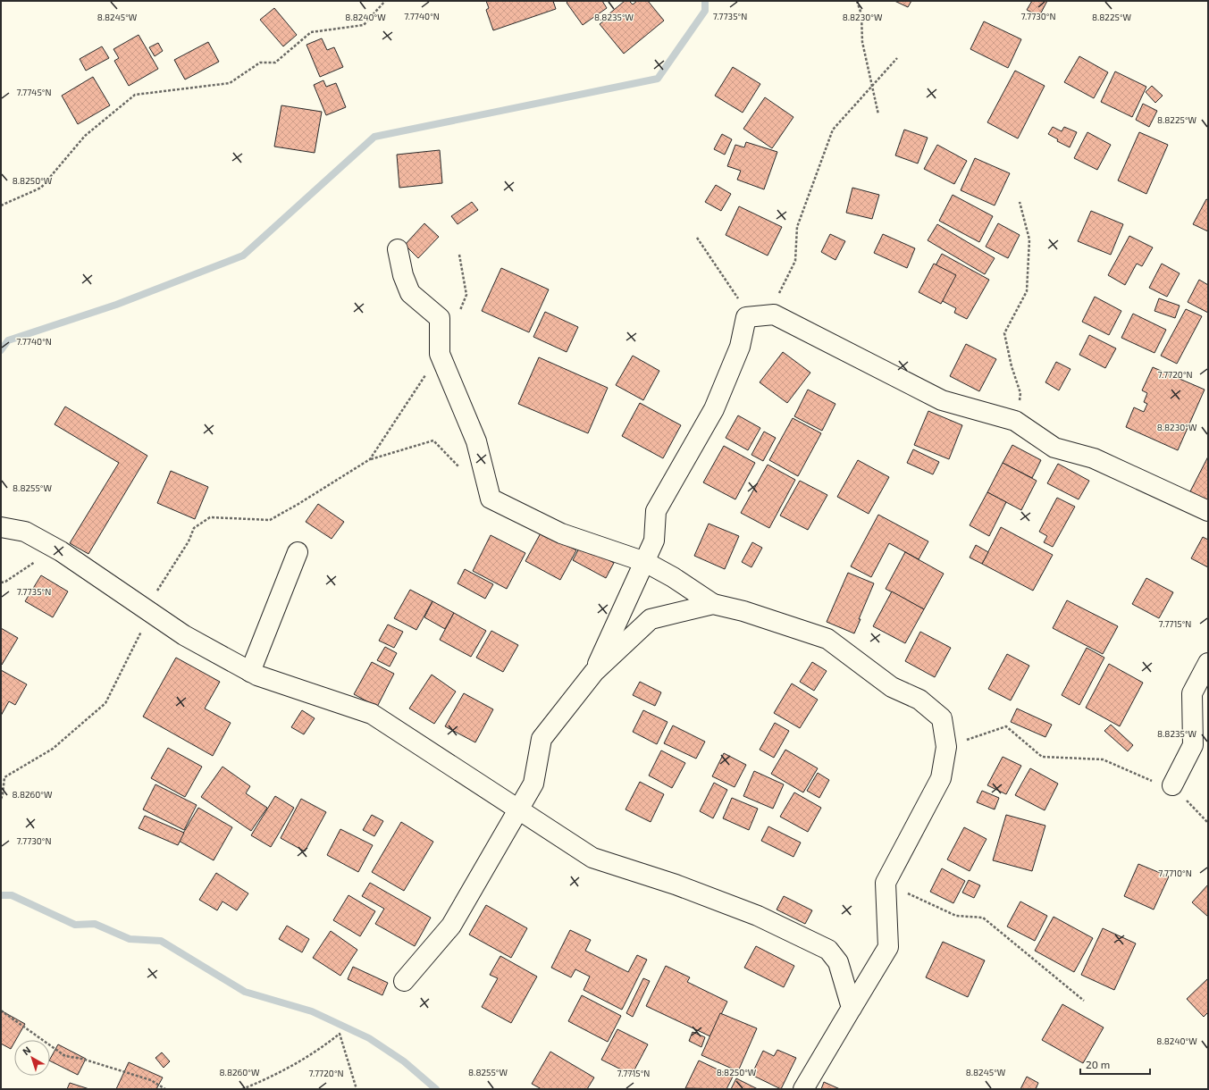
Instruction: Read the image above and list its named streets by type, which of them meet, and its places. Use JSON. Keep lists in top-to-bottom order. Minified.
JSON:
{"scale_bar":"20 m","north":"top left","coordinates":["7.7740°N","7.7735°N","7.7730°N","8.8225°W","8.8245°W","8.8240°W","8.8235°W","8.8230°W","7.7745°N","8.8250°W","7.7720°N","8.8255°W","7.7715°N","8.8260°W","7.7710°N"]}
